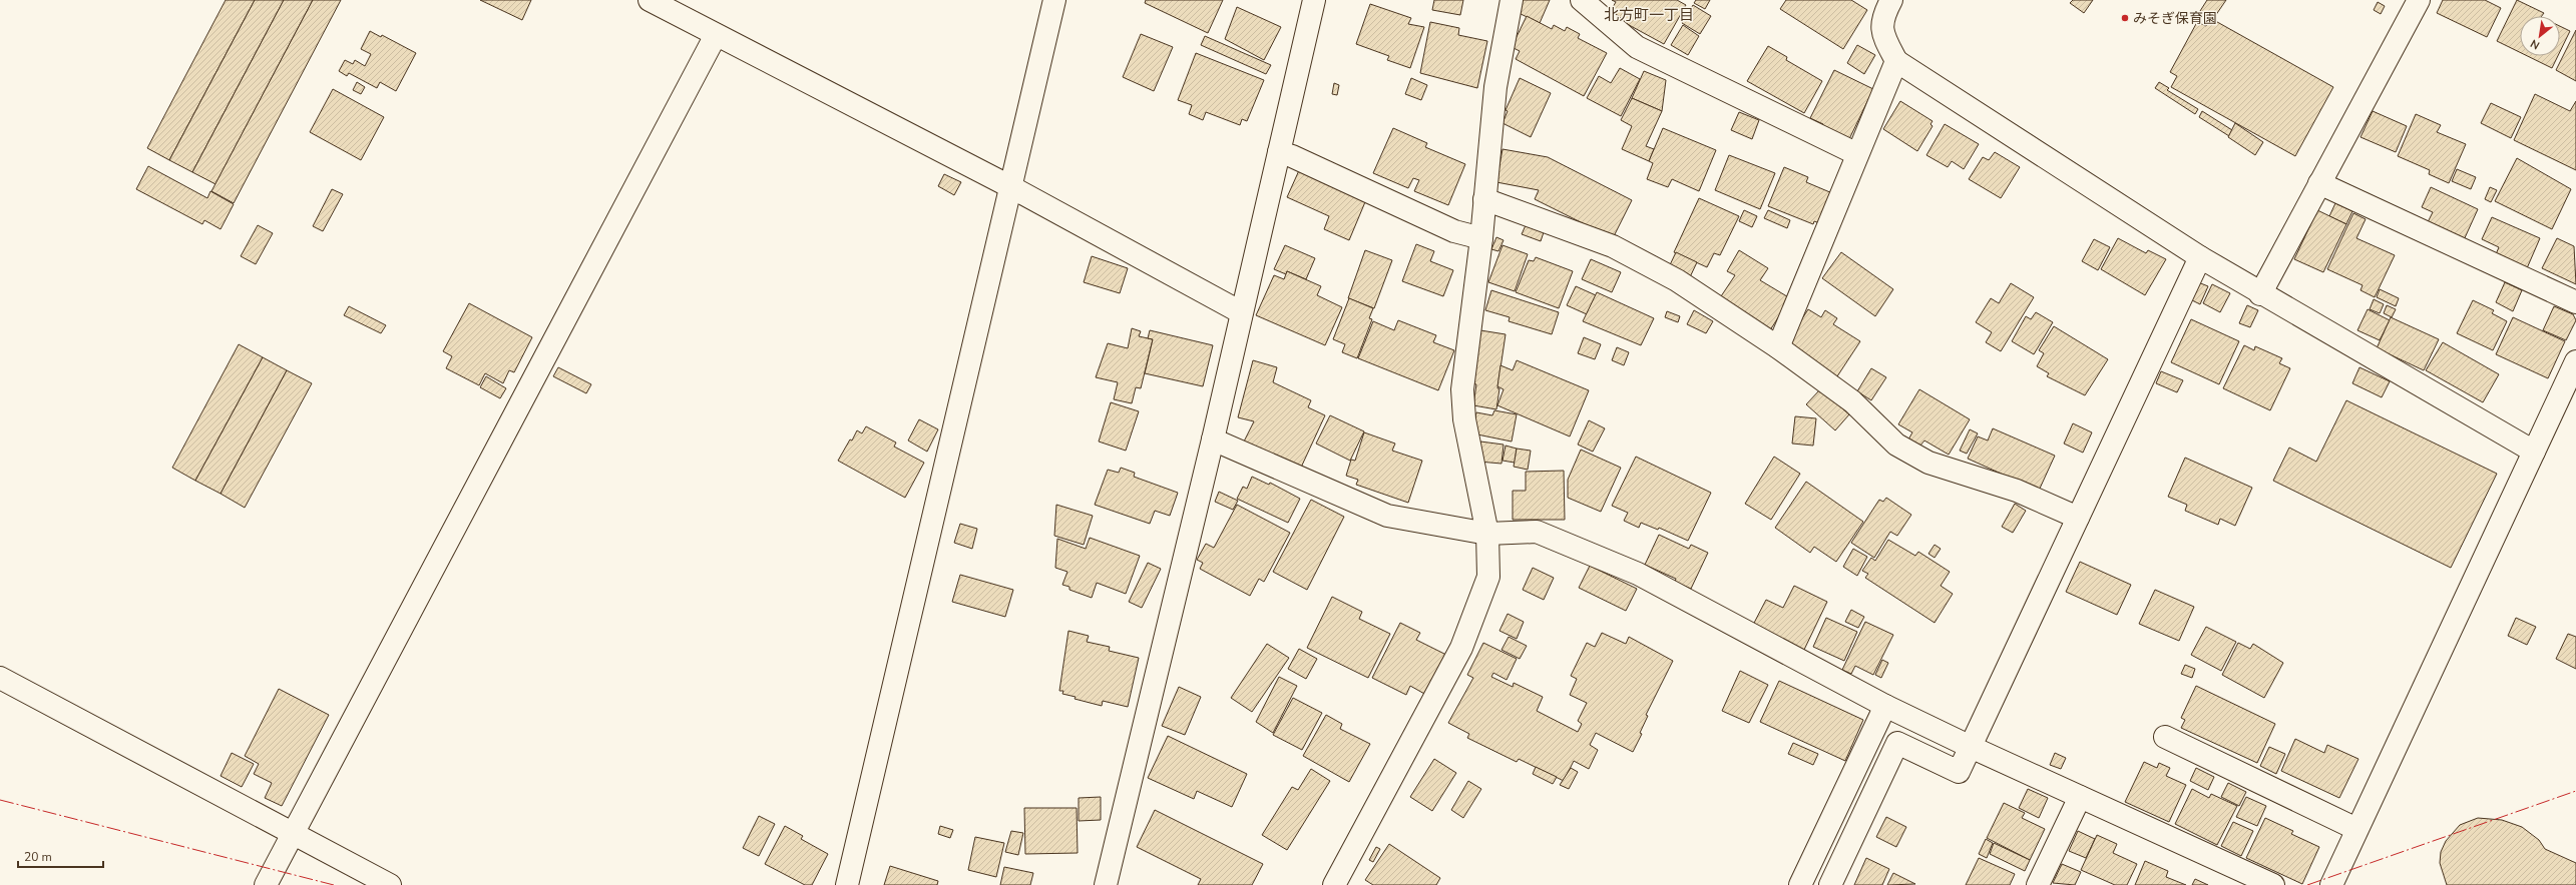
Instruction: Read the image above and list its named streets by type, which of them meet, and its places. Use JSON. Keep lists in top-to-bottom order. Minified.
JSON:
{"districts":["北方町一丁目"],"places":["みそぎ保育園"],"scale_bar":"20 m","north":"bottom left"}
